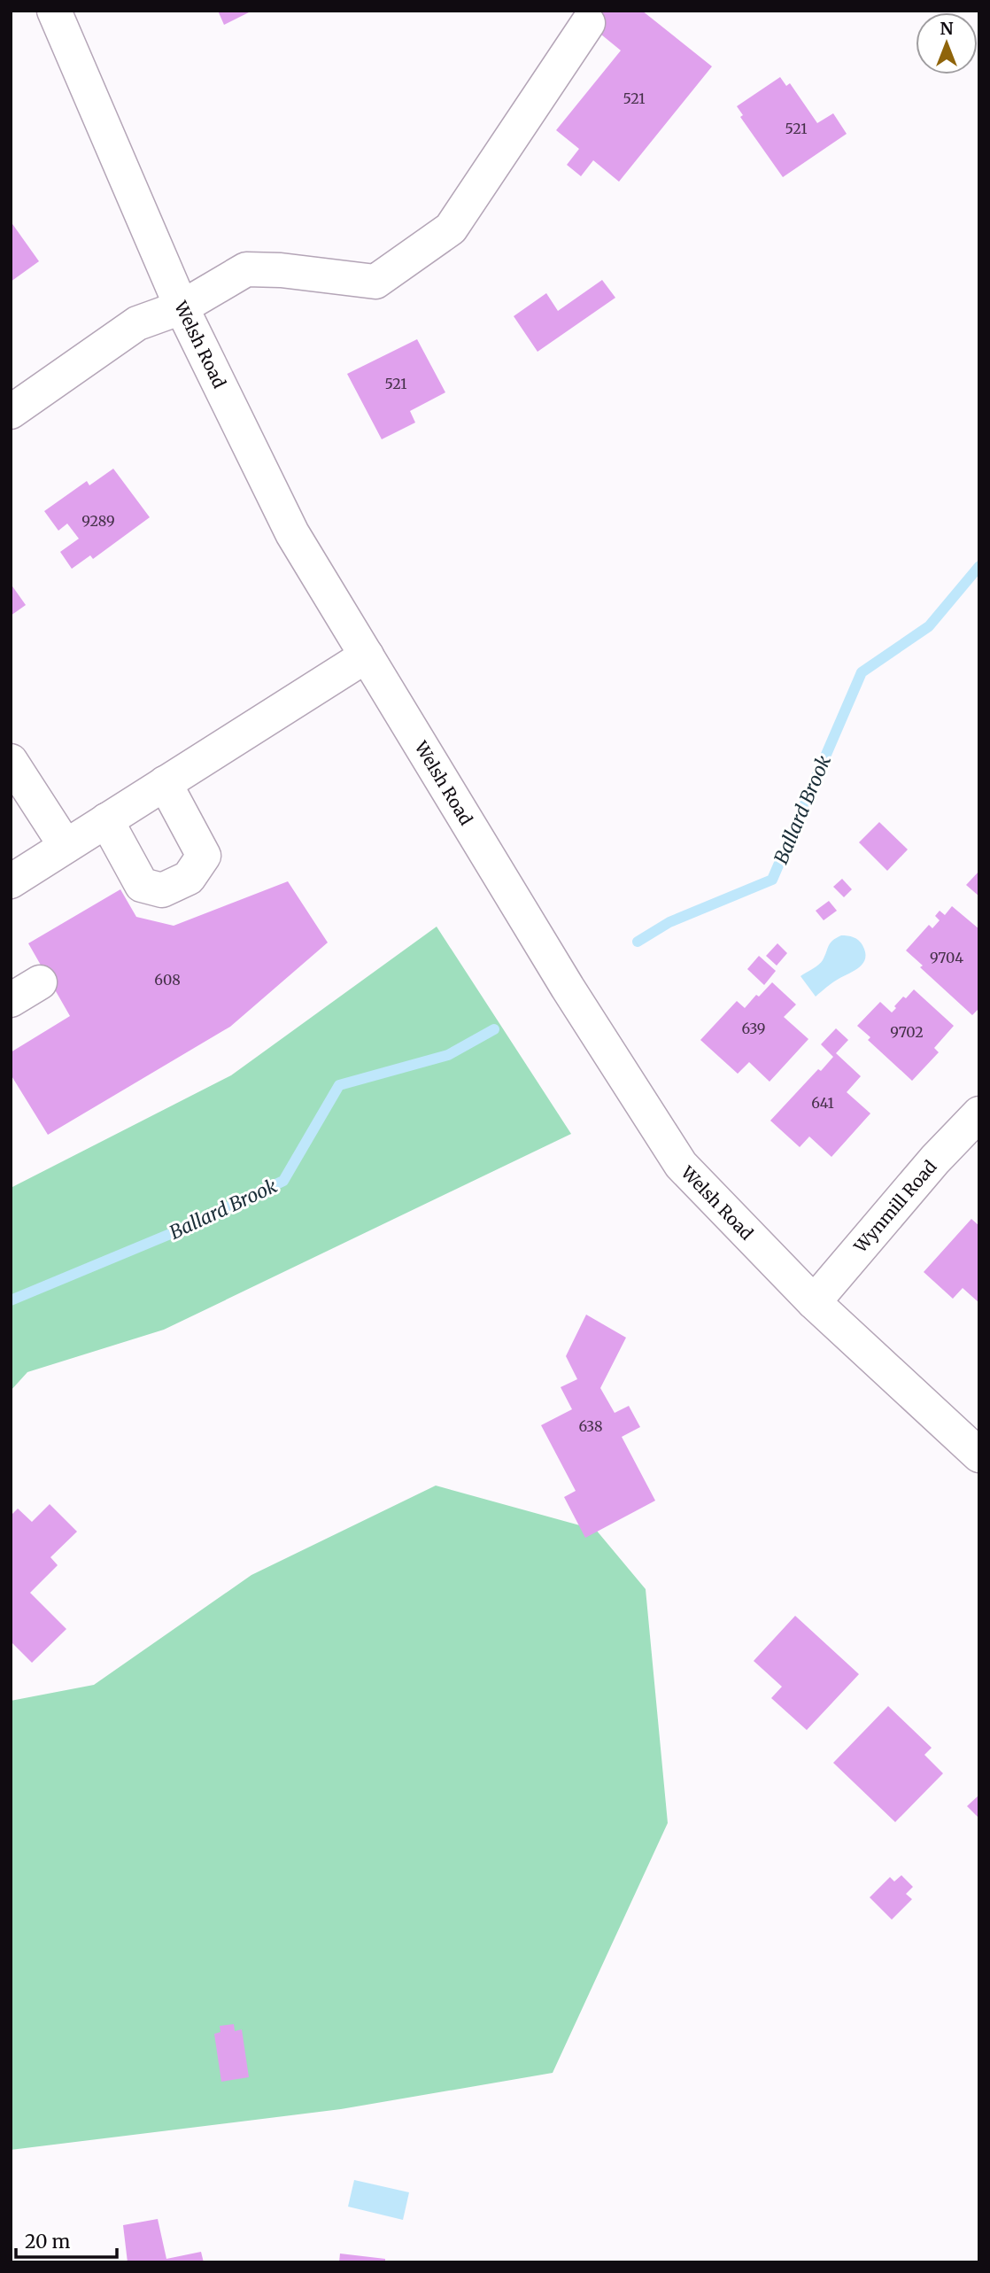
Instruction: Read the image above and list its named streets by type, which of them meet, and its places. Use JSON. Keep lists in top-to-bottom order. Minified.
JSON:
{"streets":{"main road":["Welsh Road","Wynmill Road"]},"crossings":[["Welsh Road","Wynmill Road"]],"water":["Ballard Brook"],"house_numbers":["521","521","521","9289","9704","608","639","9702","641","638"],"scale_bar":"20 m","north":"top"}
